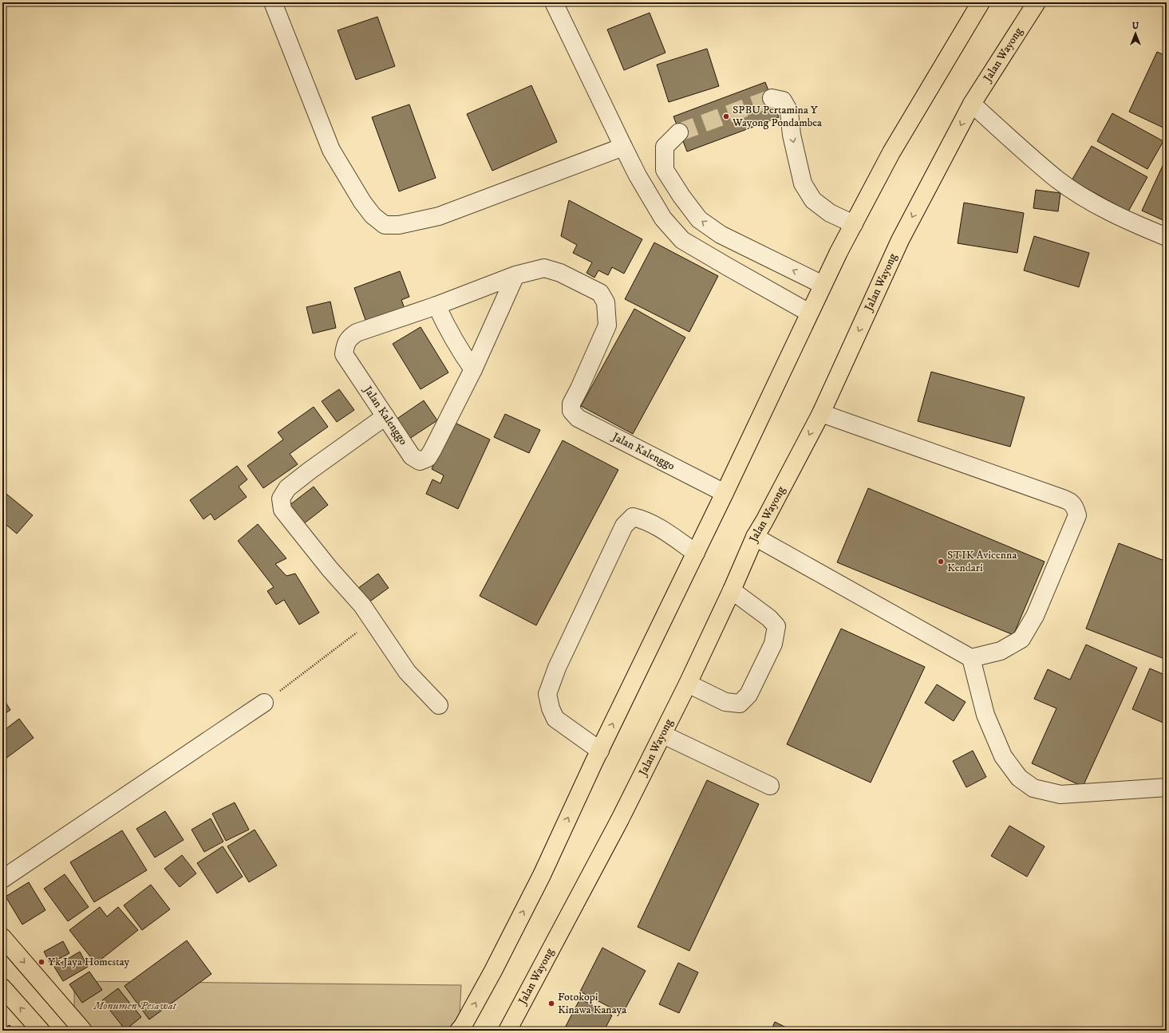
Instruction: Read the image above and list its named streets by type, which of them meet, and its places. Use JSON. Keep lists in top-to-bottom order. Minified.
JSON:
{"streets":{"main road":["Jalan Wayong"],"street":["Jalan Kalenggo"]},"parks":["Monumen Pesawat"],"places":["SPBU Pertamina Y Wayong Pondambea","STIK Avicenna Kendari","Yk Jaya Homestay","Fotokopi Kinawa Kanaya"],"north":"top"}
